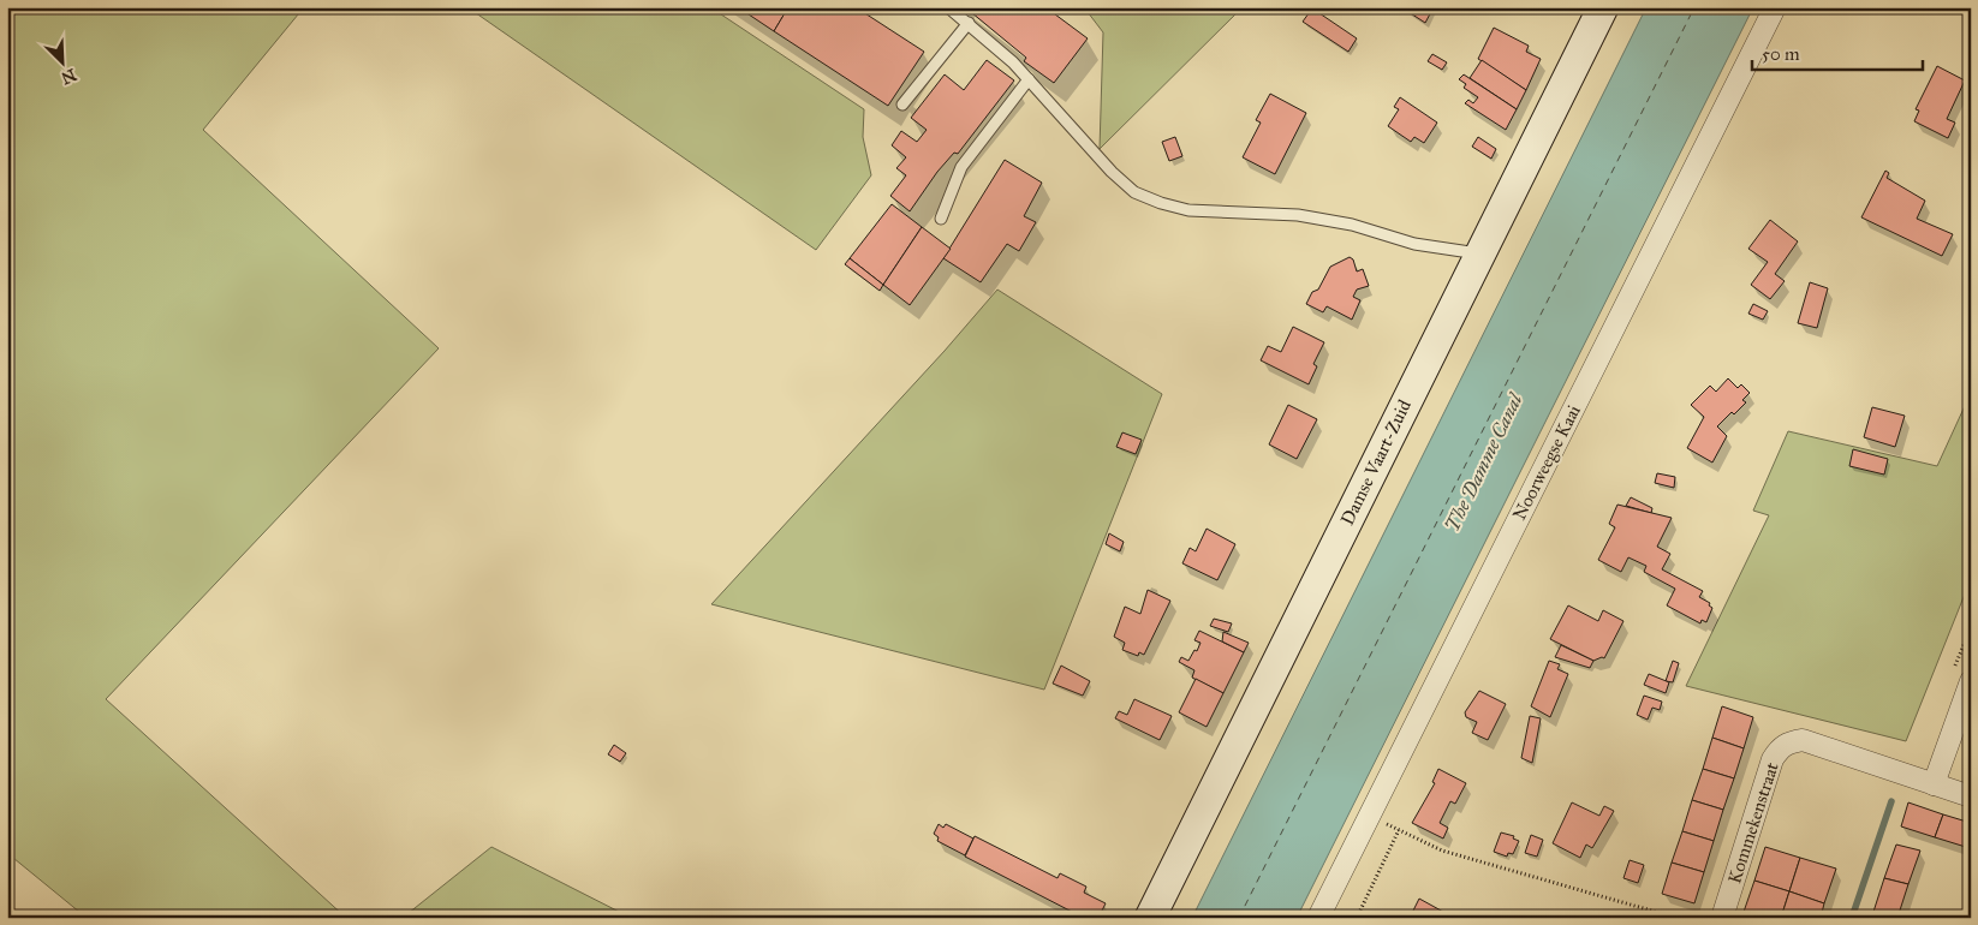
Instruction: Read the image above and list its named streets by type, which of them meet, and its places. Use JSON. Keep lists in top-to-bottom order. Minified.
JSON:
{"streets":{"street":["Damse Vaart-Zuid","Noorweegse Kaai","Kommekenstraat"]},"water":["The Damme Canal"],"scale_bar":"50 m","north":"bottom right"}
